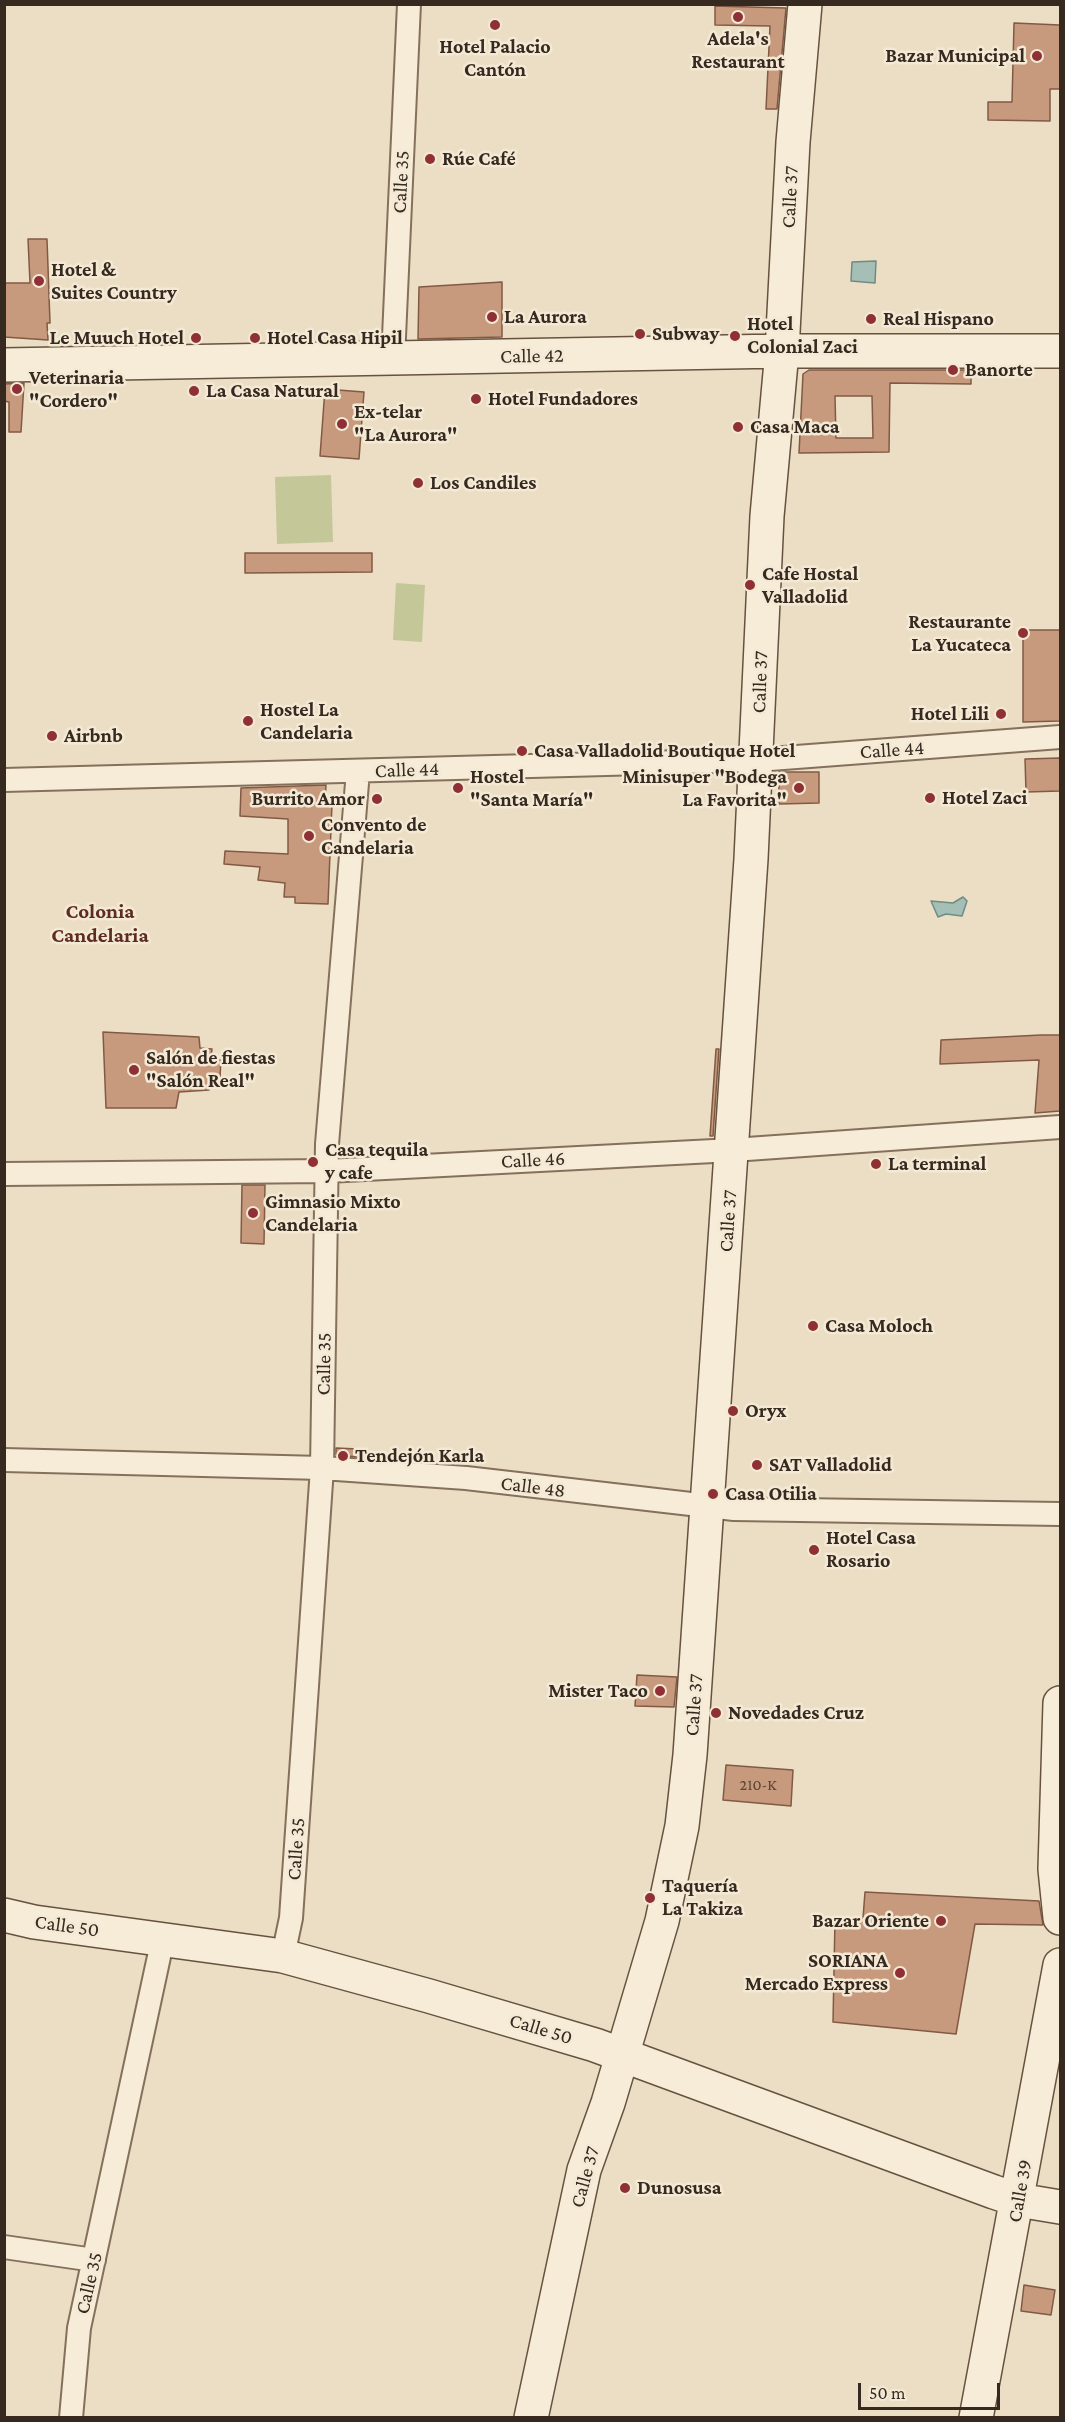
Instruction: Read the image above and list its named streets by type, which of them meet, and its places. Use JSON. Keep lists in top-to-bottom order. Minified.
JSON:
{"streets":{"street":["Calle 35","Calle 37","Calle 42","Calle 44","Calle 46","Calle 48","Calle 50","Calle 39"]},"crossings":[["Calle 35","Calle 42"],["Calle 35","Calle 44"],["Calle 35","Calle 46"],["Calle 35","Calle 48"],["Calle 35","Calle 50"],["Calle 37","Calle 42"],["Calle 37","Calle 44"],["Calle 37","Calle 46"],["Calle 37","Calle 48"],["Calle 37","Calle 50"],["Calle 50","Calle 39"]],"districts":["Colonia Candelaria"],"places":["Adela's Restaurant","Hotel Palacio Cantón","Bazar Municipal","Rúe Café","Hotel & Suites Country","La Aurora","Real Hispano","Subway","Hotel Colonial Zaci","Le Muuch Hotel","Hotel Casa Hipil","Banorte","Veterinaria \"Cordero\"","La Casa Natural","Hotel Fundadores","Ex-telar \"La Aurora\"","Casa Maca","Los Candiles","Cafe Hostal Valladolid","Restaurante La Yucateca","Hotel Lili","Hostel La Candelaria","Airbnb","Casa Valladolid Boutique Hotel","Hostel \"Santa María\"","Minisuper \"Bodega La Favorita\"","Hotel Zaci","Burrito Amor","Convento de Candelaria","Salón de fiestas \"Salón Real\"","Casa tequila y cafe","La terminal","Gimnasio Mixto Candelaria","Casa Moloch","Oryx","Tendejón Karla","SAT Valladolid","Casa Otilia","Hotel Casa Rosario","Mister Taco","Novedades Cruz","Taquería La Takiza","Bazar Oriente","SORIANA Mercado Express","Dunosusa"],"house_numbers":["210-K"],"scale_bar":"50 m"}
